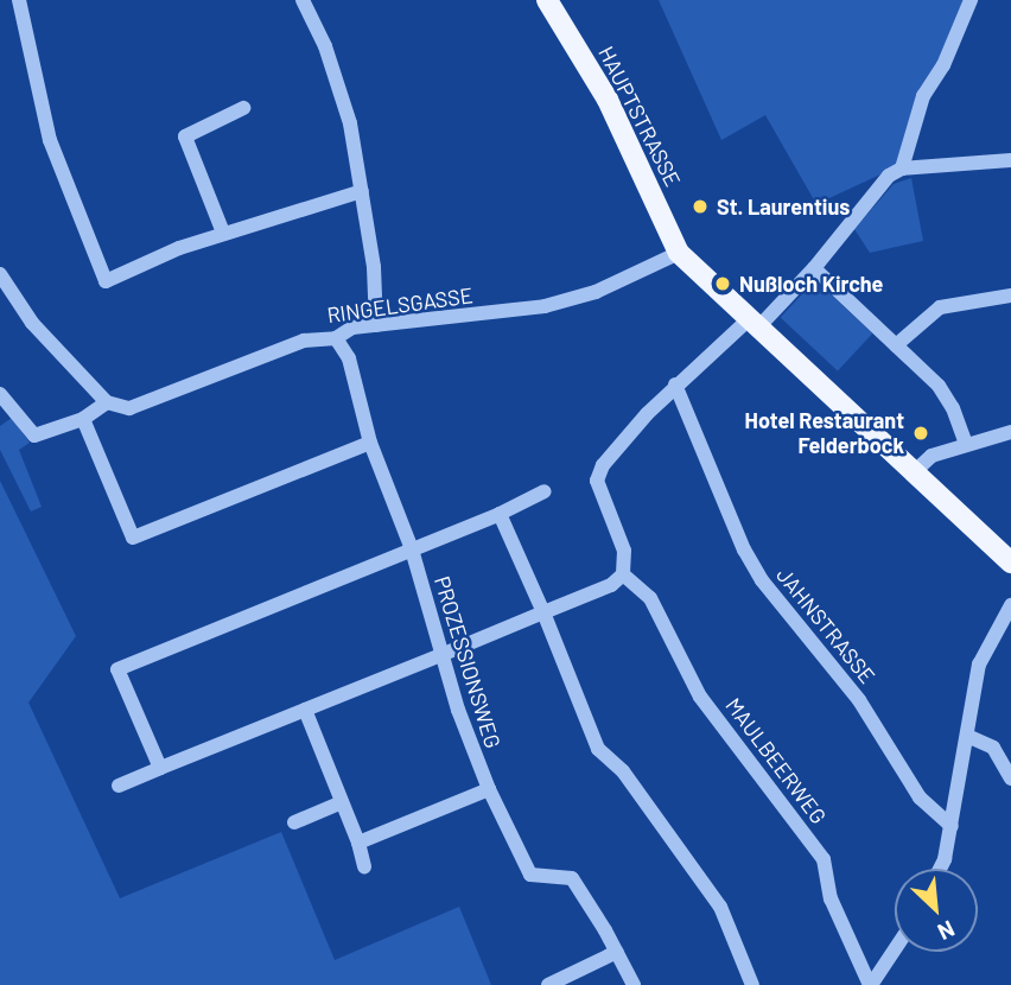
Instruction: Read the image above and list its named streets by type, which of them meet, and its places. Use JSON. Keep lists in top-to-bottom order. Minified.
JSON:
{"streets":{"main road":["HAUPTSTRASSE"],"street":["RINGELSGASSE","JAHNSTRASSE","PROZESSIONSWEG","MAULBEERWEG"]},"crossings":[["HAUPTSTRASSE","RINGELSGASSE"],["RINGELSGASSE","PROZESSIONSWEG"]],"places":["St. Laurentius","Nußloch Kirche","Hotel Restaurant Felderbock"],"north":"bottom right"}
